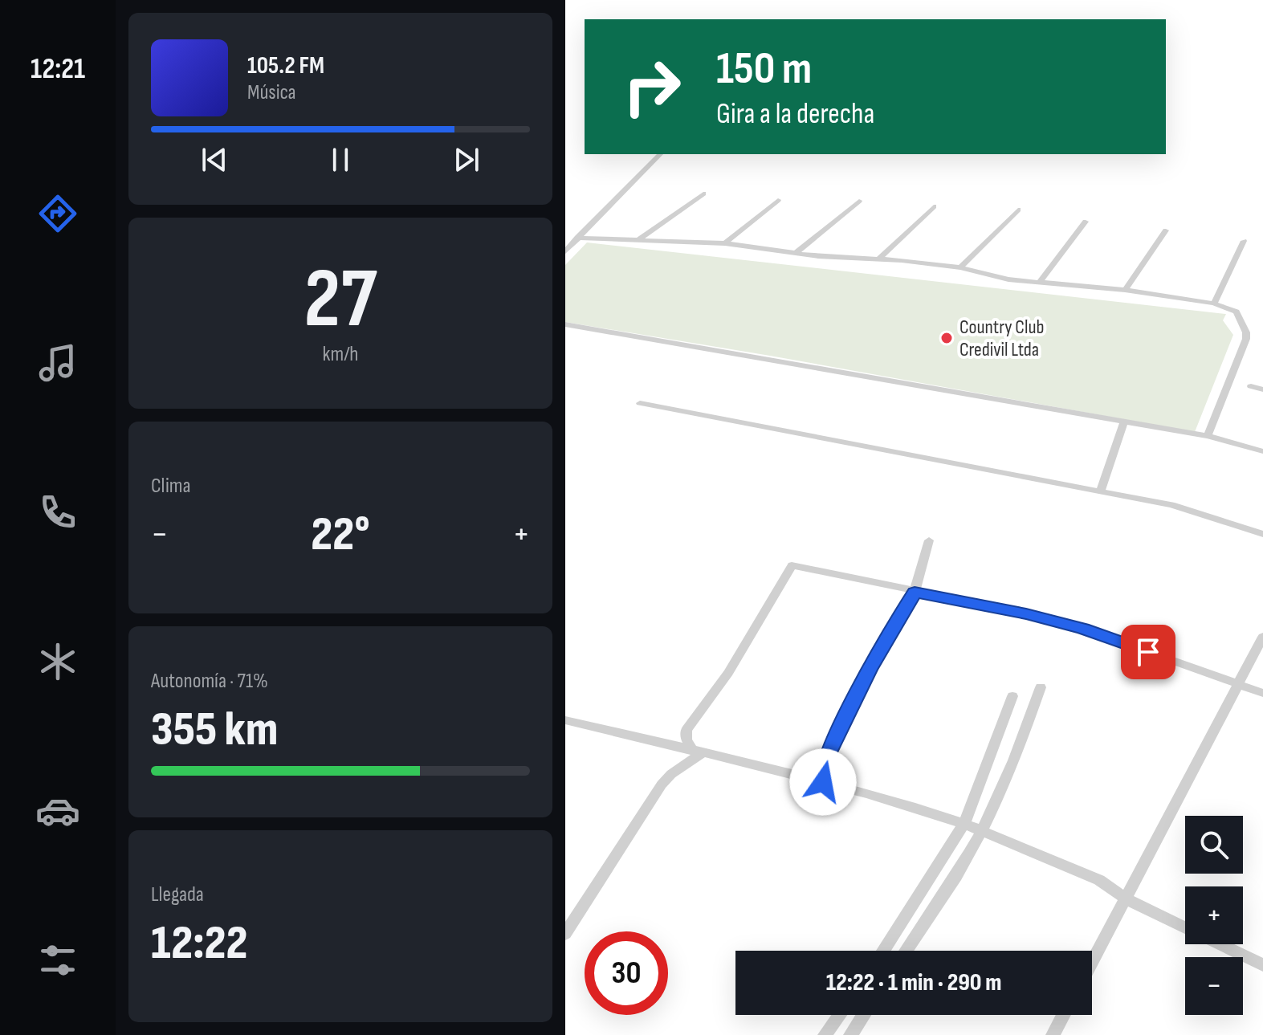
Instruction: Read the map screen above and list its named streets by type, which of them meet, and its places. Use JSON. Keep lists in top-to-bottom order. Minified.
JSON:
{"places":["Country Club Credivil Ltda"],"page":{"tabs":"12:21","turn":["150 m","Gira a la derecha"],"song":["105.2 FM","Música"],"tile":[["27","km/h"],"Clima",["Autonomía · 71%","355 km"],["Llegada","12:22"]],"heat":["−","22°","+"],"map_buttons":["+","−"],"limit":"30","trip":"12:22 · 1 min · 290 m"}}
